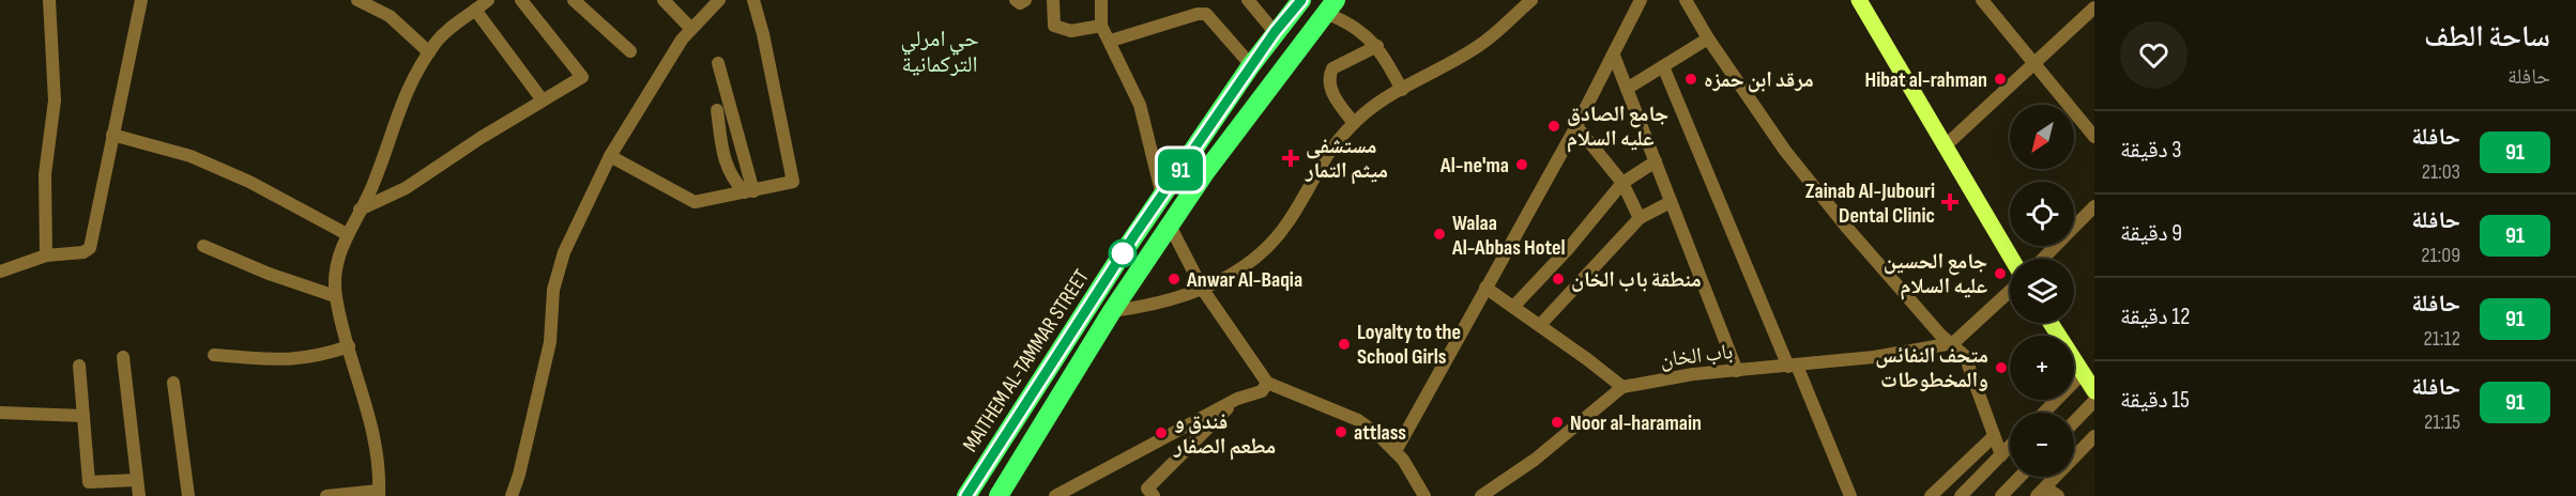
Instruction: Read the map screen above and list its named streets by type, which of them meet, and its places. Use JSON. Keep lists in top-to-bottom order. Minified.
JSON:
{"streets":{"highway":["MAITHEM AL-TAMMAR STREET"],"street":["باب الخان"]},"districts":["حي امرلي التركمانية"],"places":{"other":["مرقد ابن حمزه","Hibat al-rahman","جامع الصادق عليه السلام","Al-ne'ma","Walaa Al-Abbas Hotel","جامع الحسين عليه السلام","Anwar Al-Baqia","منطقة باب الخان","Loyalty to the School Girls","متحف النفائس والمخطوطات","Noor al-haramain","attlass","فندق و مطعم الصفار"],"health":["مستشفى ميثم التمار","Zainab Al-Jubouri Dental Clinic"]},"lines":["bus line 91"],"north":"bottom left","page":{"heading":["ساحة الطف","حافلة"],"on_map":"91","map_buttons":["+","−"],"list":[{"mark":"91","name":"حافلة","note":"21:03","value":"3 دقيقة"},{"mark":"91","name":"حافلة","note":"21:09","value":"9 دقيقة"},{"mark":"91","name":"حافلة","note":"21:12","value":"12 دقيقة"},{"mark":"91","name":"حافلة","note":"21:15","value":"15 دقيقة"}]}}
